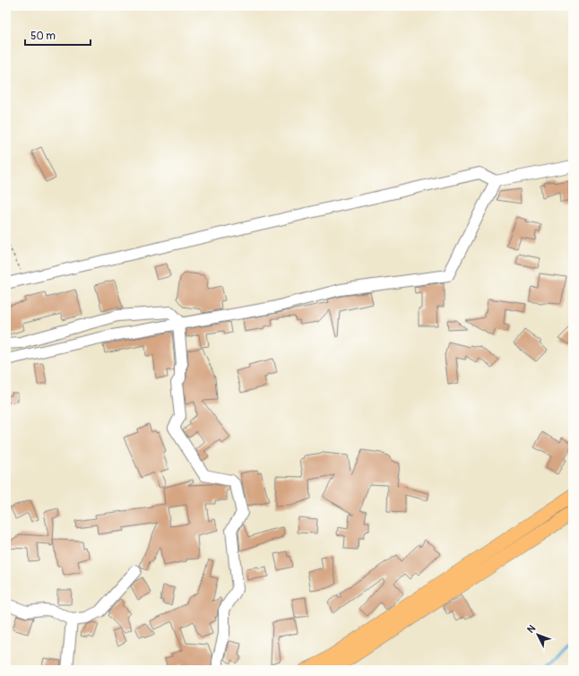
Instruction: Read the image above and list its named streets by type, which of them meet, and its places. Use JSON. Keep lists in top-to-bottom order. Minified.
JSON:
{"scale_bar":"50 m","north":"top left"}
